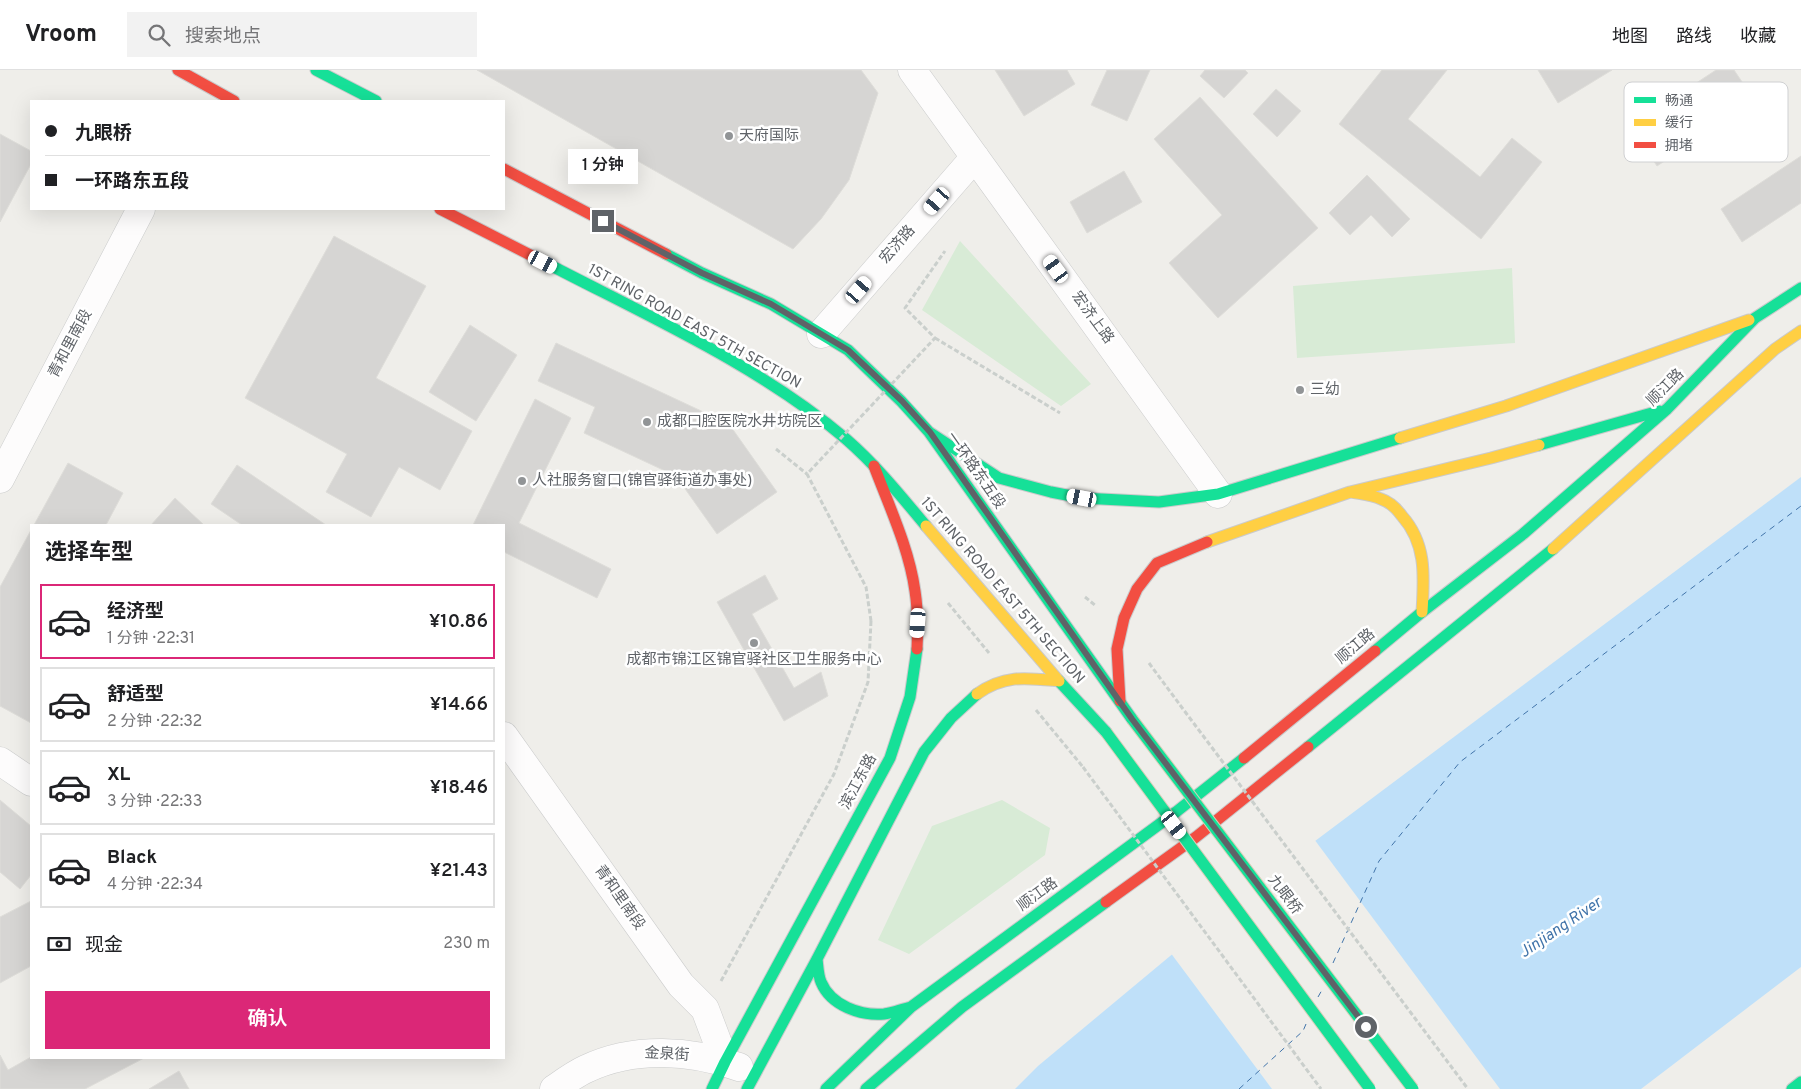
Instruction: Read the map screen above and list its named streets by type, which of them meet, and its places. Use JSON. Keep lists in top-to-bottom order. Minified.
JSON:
{"streets":{"main road":["1ST RING ROAD EAST 5TH SECTION","顺江路","一环路东五段","滨江东路","九眼桥"],"street":["宏济路","宏济上路","青和里南段","金泉街"]},"crossings":[["宏济路","宏济上路"],["宏济路","一环路东五段"],["1ST RING ROAD EAST 5TH SECTION","滨江东路"],["青和里南段","滨江东路"],["青和里南段","金泉街"],["一环路东五段","九眼桥"],["滨江东路","金泉街"]],"water":["Jinjiang River"],"places":["天府国际","三幼","成都口腔医院水井坊院区","人社服务窗口(锦官驿街道办事处)","成都市锦江区锦官驿社区卫生服务中心"],"legend":["畅通","缓行","拥堵"],"page":{"header":"Vroom","search":"搜索地点","nav":["地图","路线","收藏"],"banner":["九眼桥","一环路东五段"],"bubble":"1 分钟","heading":"选择车型","list":[{"name":"经济型","note":"1 分钟 · 22:31","value":"¥10.86"},{"name":"舒适型","note":"2 分钟 · 22:32","value":"¥14.66"},{"name":"XL","note":"3 分钟 · 22:33","value":"¥18.46"},{"name":"Black","note":"4 分钟 · 22:34","value":"¥21.43"}],"pay":["现金","230 m"],"buttons":"确认"}}
